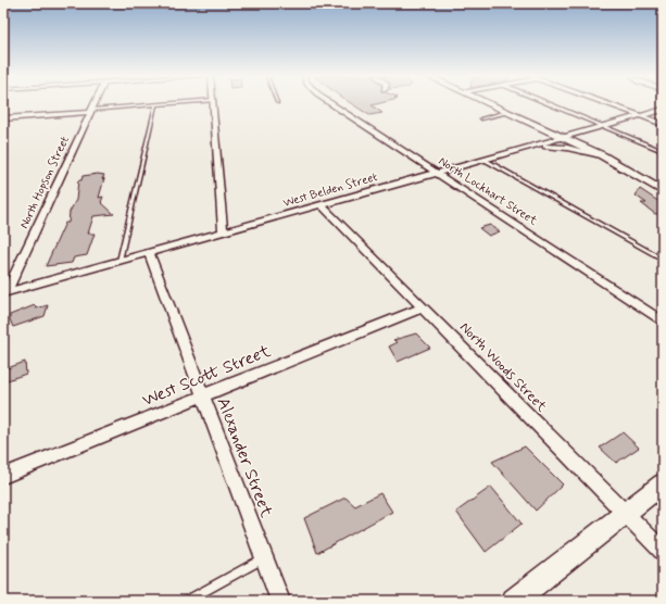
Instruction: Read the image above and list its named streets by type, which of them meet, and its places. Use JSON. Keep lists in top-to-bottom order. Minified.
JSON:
{"streets":{"street":["North Hopson Street","West Belden Street","North Lockhart Street","North Woods Street","West Scott Street","Alexander Street"]},"crossings":[["North Hopson Street","West Belden Street"],["West Belden Street","North Lockhart Street"],["West Belden Street","North Woods Street"],["West Belden Street","Alexander Street"],["North Woods Street","West Scott Street"],["West Scott Street","Alexander Street"]]}
